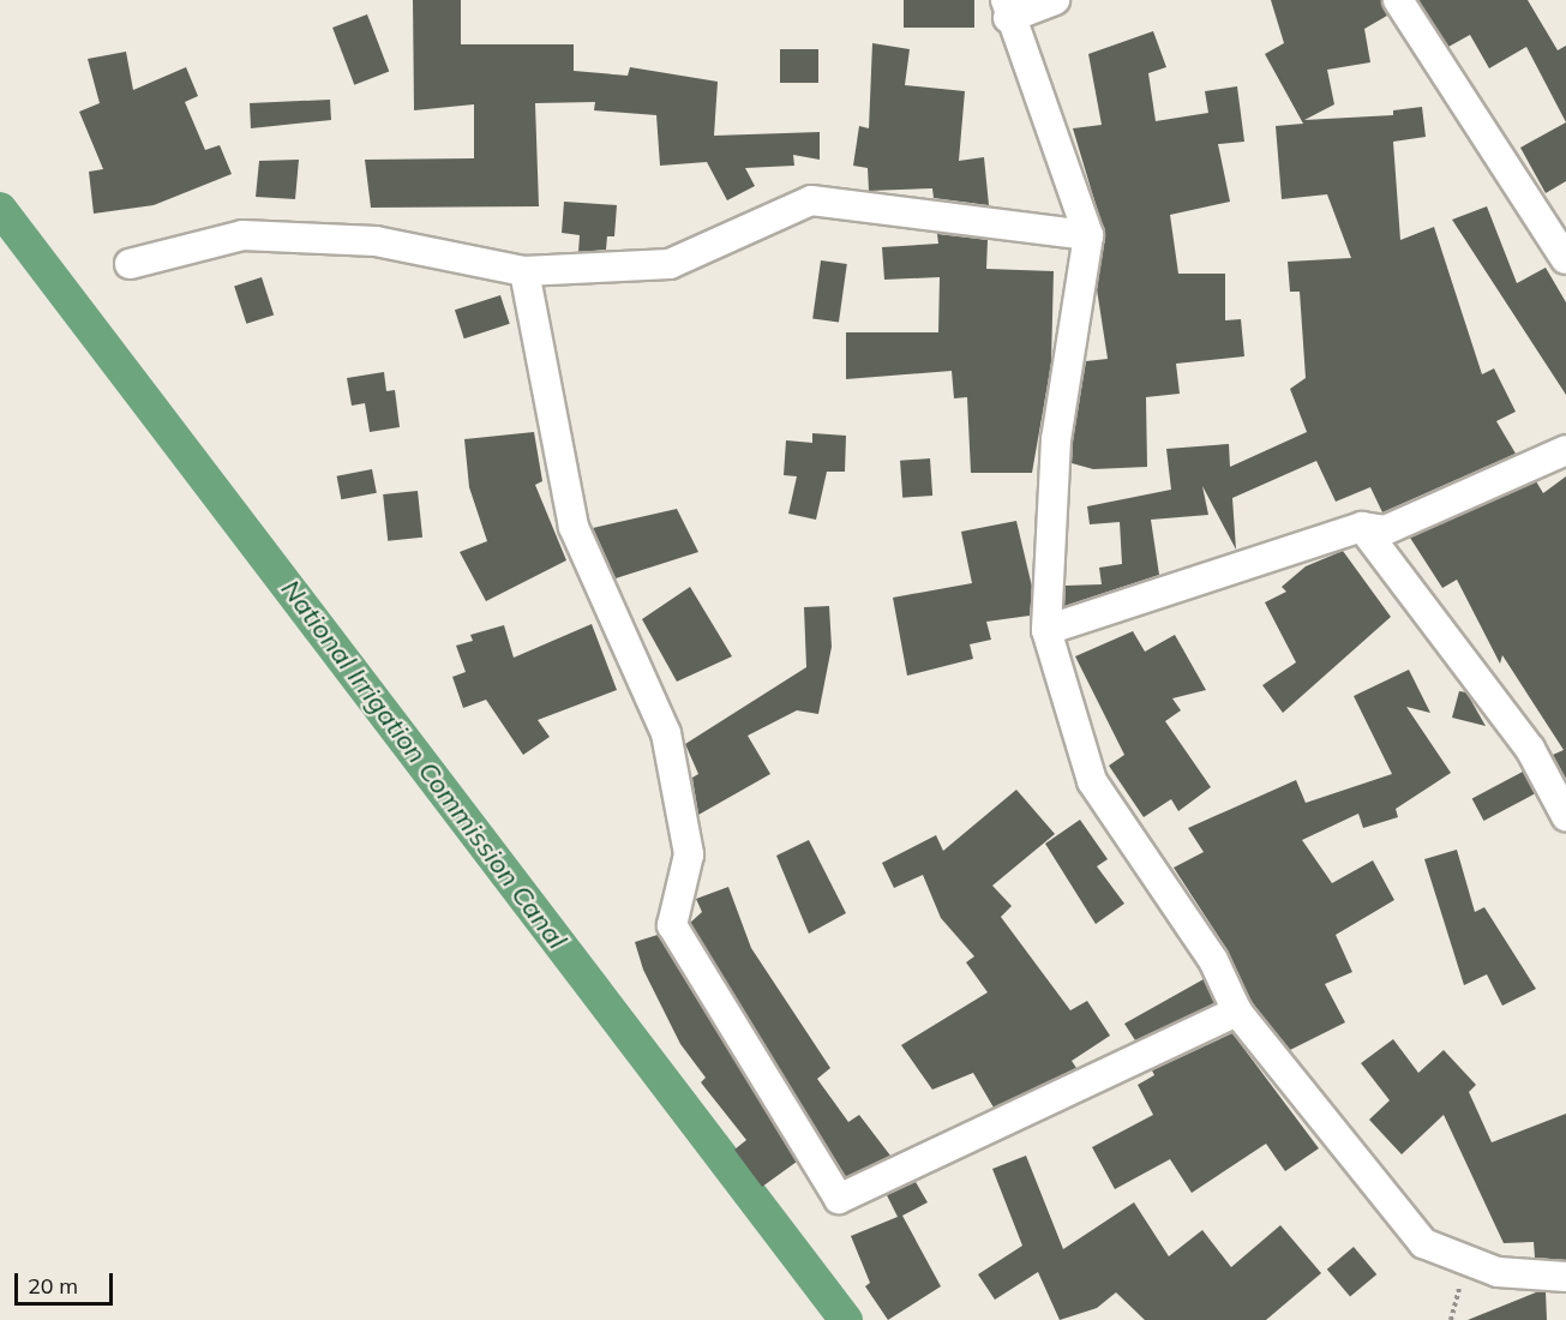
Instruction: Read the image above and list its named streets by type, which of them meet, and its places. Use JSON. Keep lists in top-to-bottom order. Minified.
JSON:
{"water":["National Irrigation Commission Canal"],"scale_bar":"20 m"}
